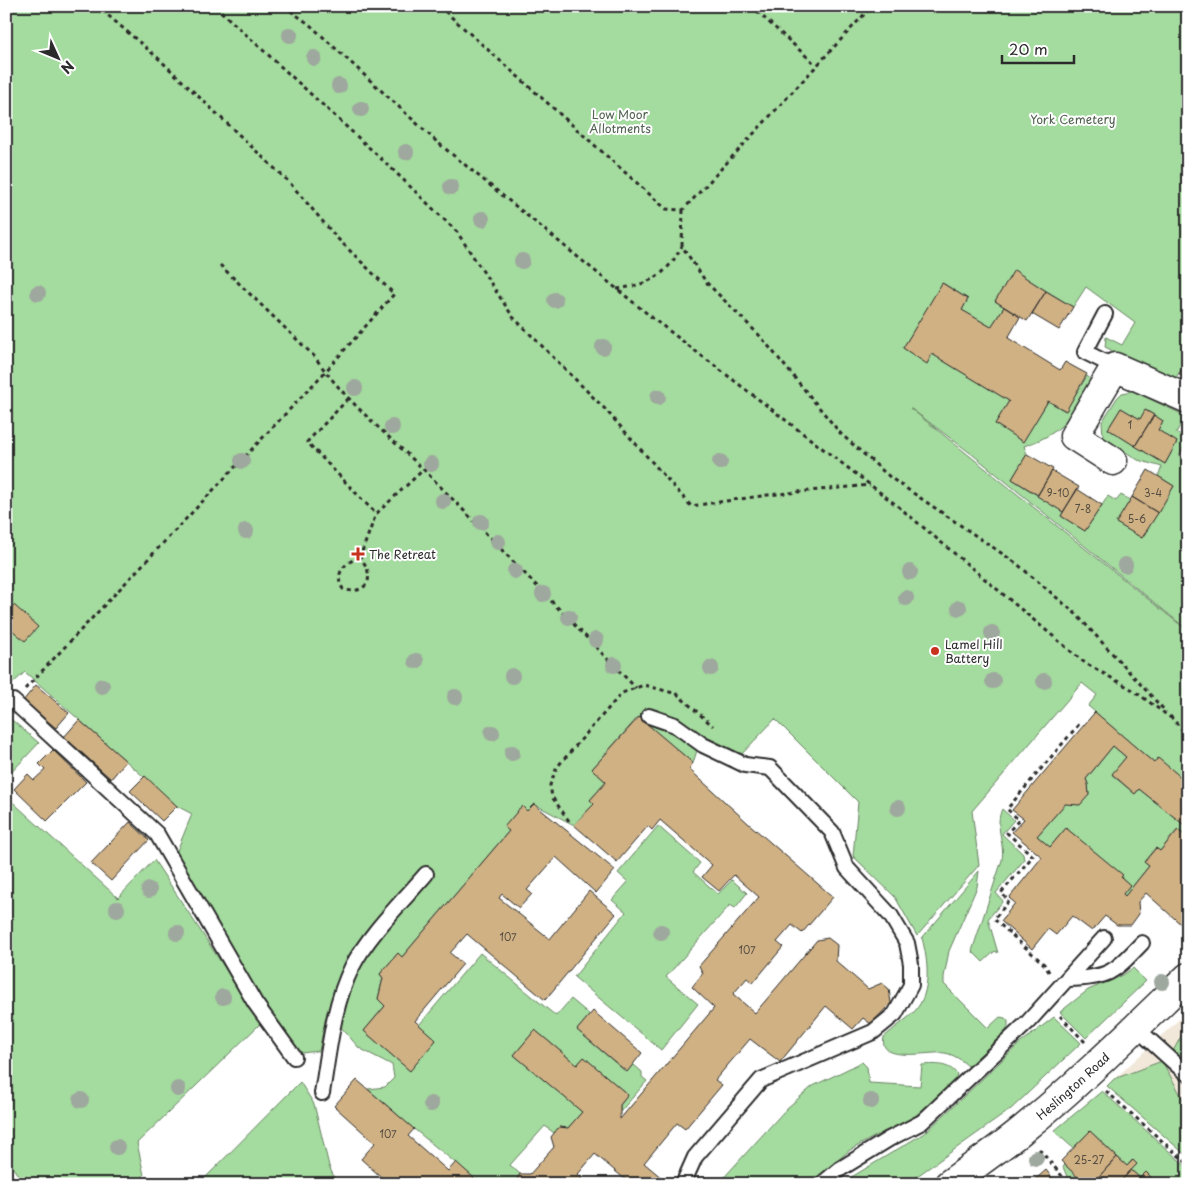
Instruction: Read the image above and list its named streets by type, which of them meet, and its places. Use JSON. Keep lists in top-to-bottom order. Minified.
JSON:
{"streets":{"street":["Heslington Road"]},"parks":["Low Moor Allotments","York Cemetery"],"places":{"health":["The Retreat"],"other":["Lamel Hill Battery"]},"house_numbers":["1","9-10","3-4","7-8","5-6","107","107","107","25-27"],"scale_bar":"20 m","north":"bottom right"}
